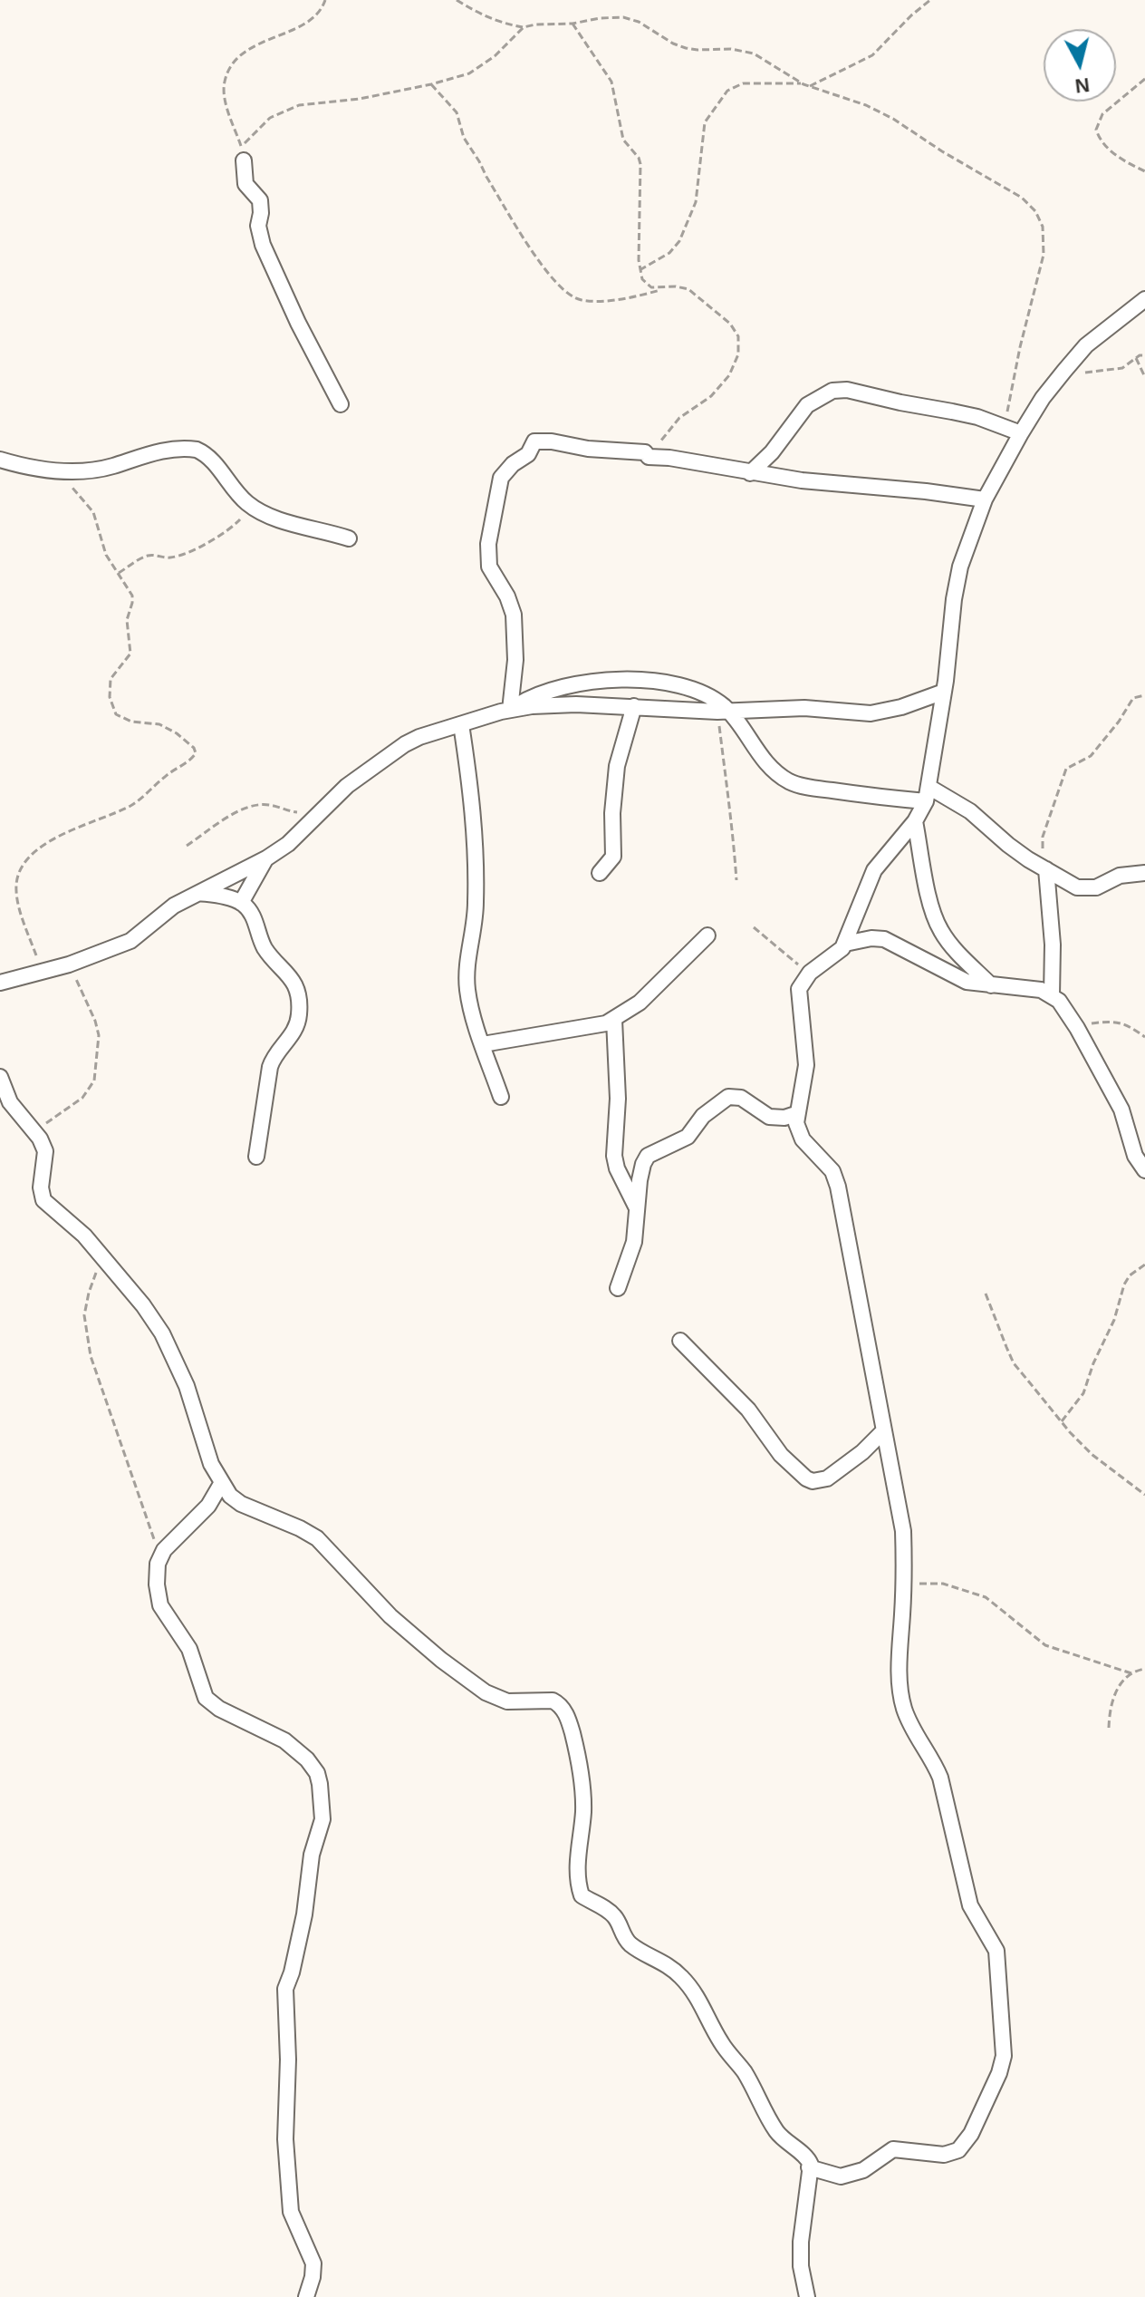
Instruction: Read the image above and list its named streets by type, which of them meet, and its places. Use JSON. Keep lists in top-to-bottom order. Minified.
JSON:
{"north":"bottom"}
